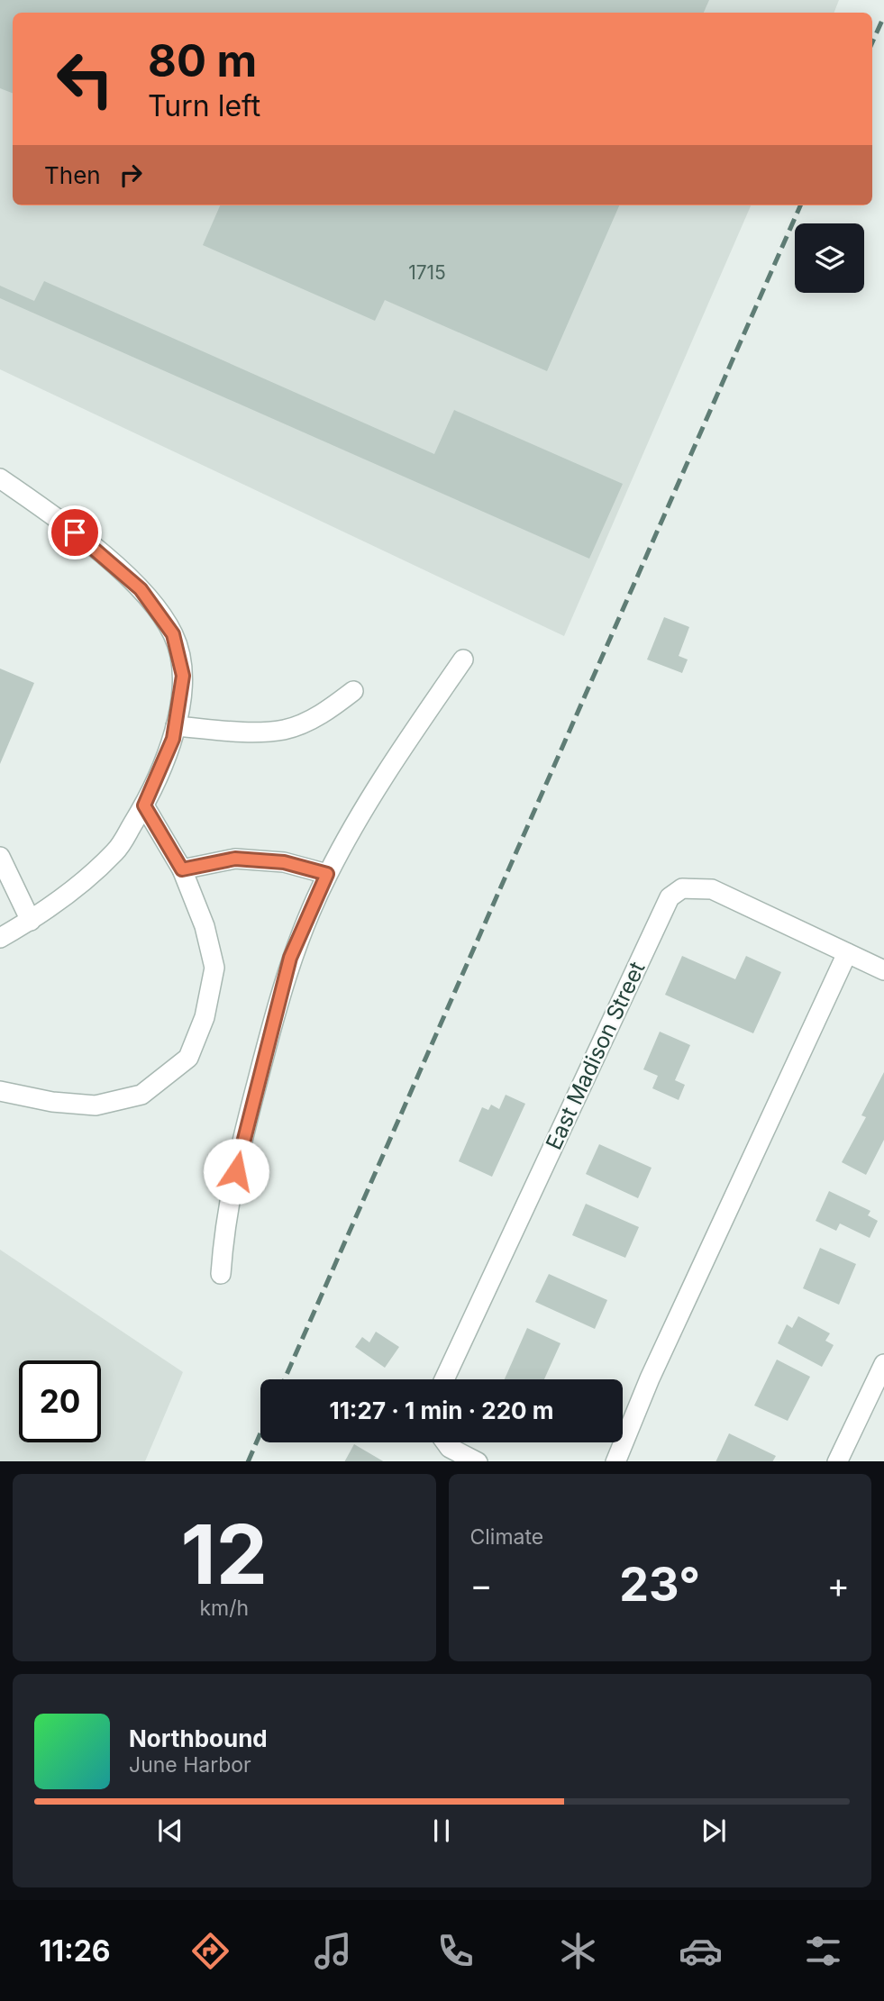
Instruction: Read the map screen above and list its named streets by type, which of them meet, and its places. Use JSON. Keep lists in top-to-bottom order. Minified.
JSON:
{"streets":{"street":["East Madison Street"]},"house_numbers":["1715"],"page":{"turn":["80 m","Turn left"],"then":"Then","limit":"20","trip":"11:27 · 1 min · 220 m","tile":[["12","km/h"],"Climate"],"heat":["−","23°","+"],"song":["Northbound","June Harbor"],"tabs":"11:26"}}
